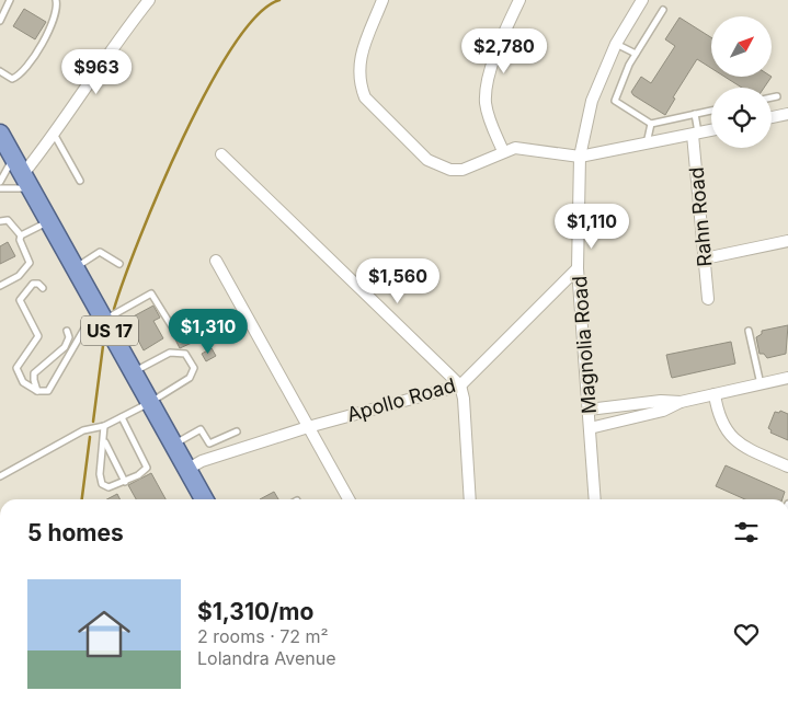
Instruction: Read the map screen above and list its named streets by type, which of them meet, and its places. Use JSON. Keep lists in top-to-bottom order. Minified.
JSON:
{"streets":{"highway":["US 17"],"street":["Rahn Road","Magnolia Road","Apollo Road"]},"crossings":[["US 17","Apollo Road"],["Magnolia Road","Apollo Road"]],"north":"top right","page":{"price":["$2,780","$963","$1,110","$1,560","$1,310"],"heading":"5 homes","list":[{"name":"$1,310/mo","note":"2 rooms · 72 m² · Lolandra Avenue"}]}}
